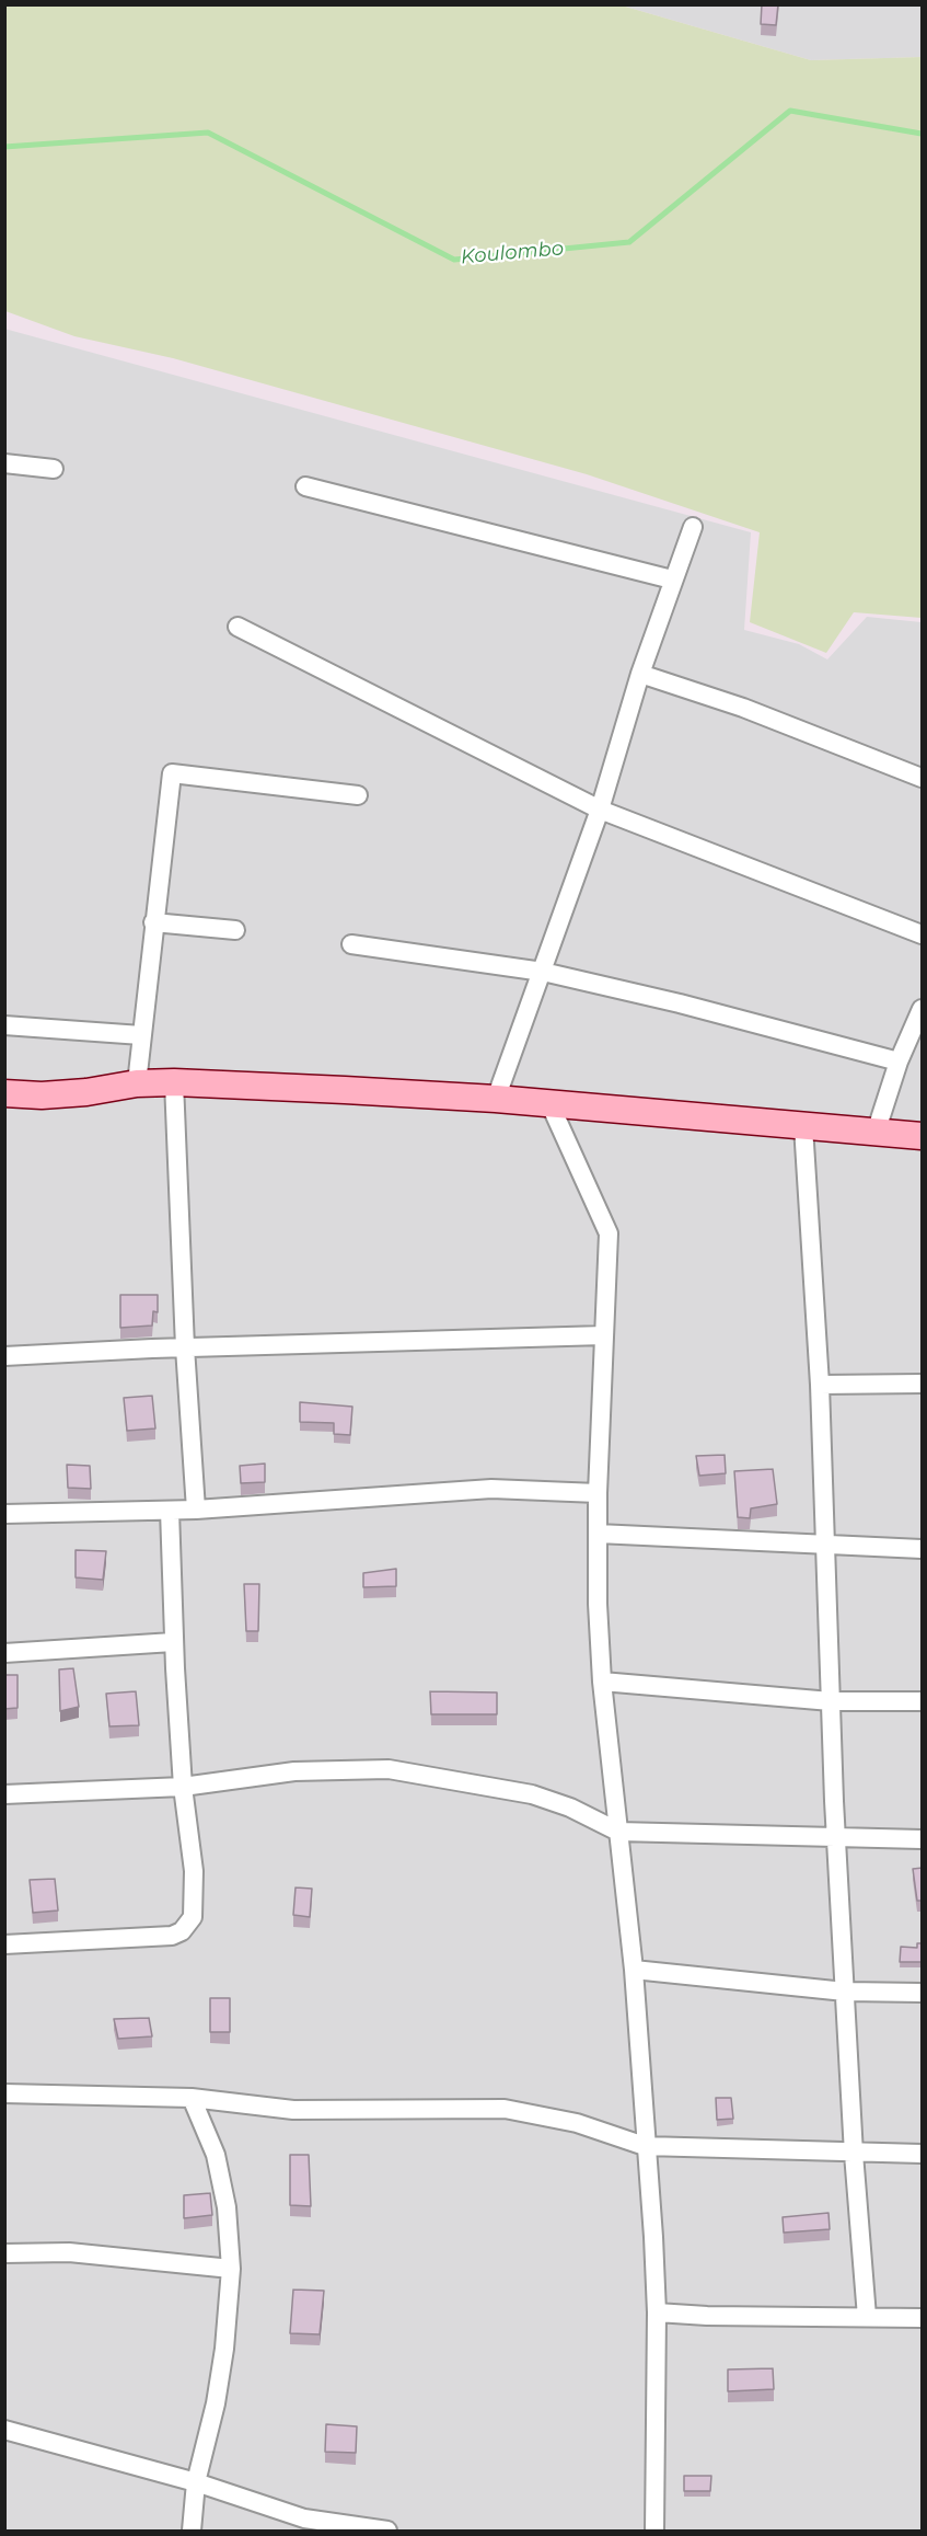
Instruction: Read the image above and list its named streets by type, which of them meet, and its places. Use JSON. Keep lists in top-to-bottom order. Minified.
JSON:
{"water":["Koulombo"]}
